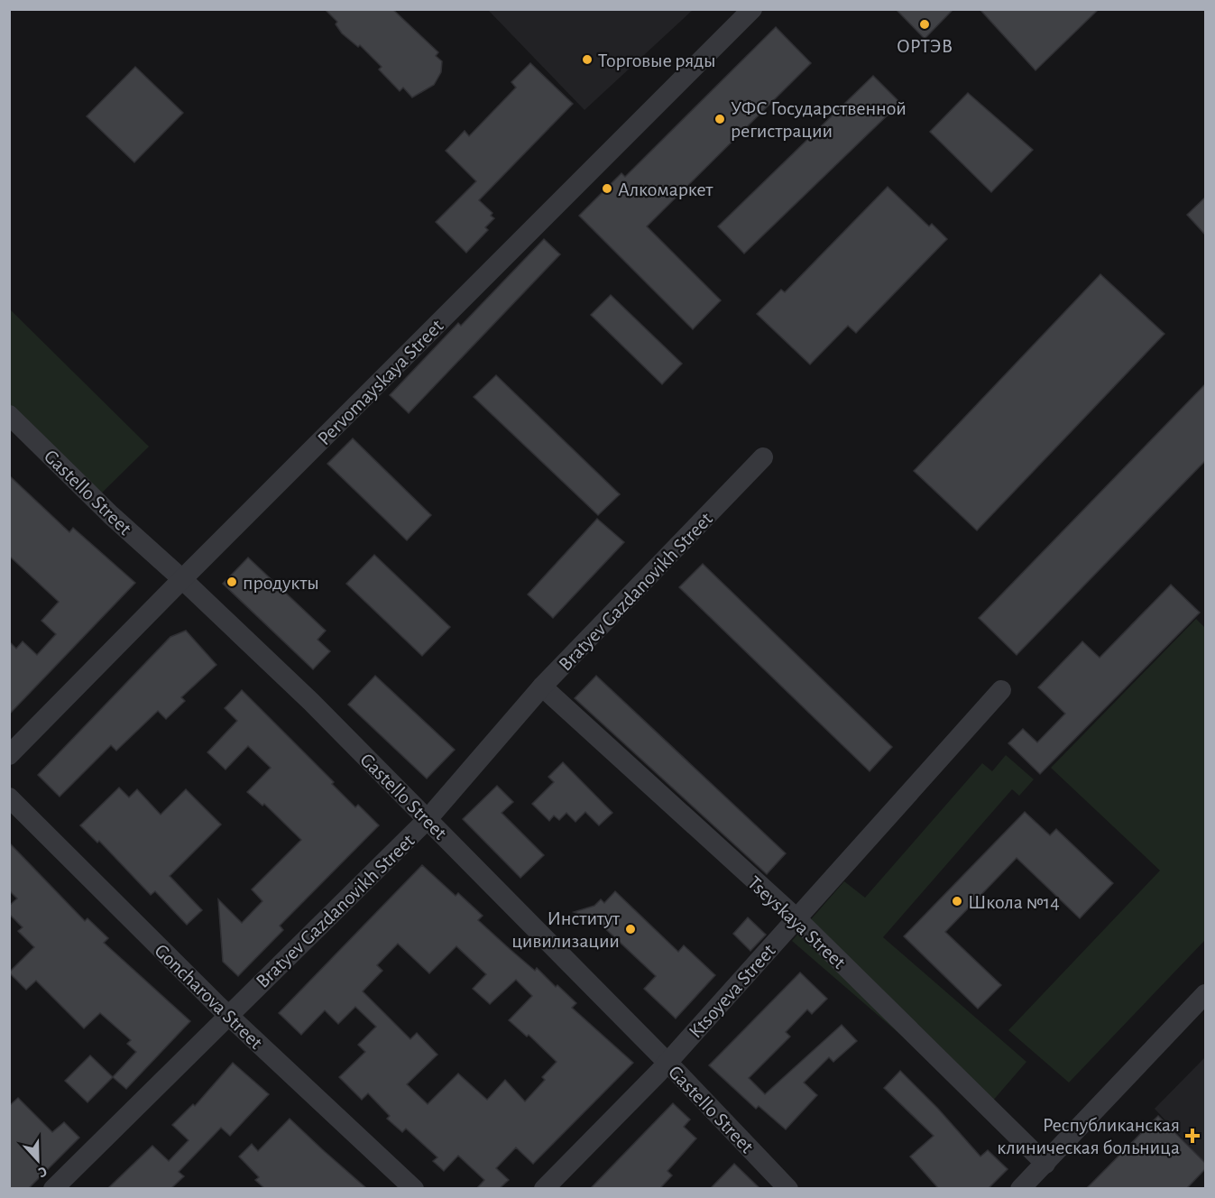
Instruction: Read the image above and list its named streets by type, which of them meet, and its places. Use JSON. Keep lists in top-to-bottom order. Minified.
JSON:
{"streets":{"street":["Pervomayskaya Street","Gastello Street","Bratyev Gazdanovikh Street","Tseyskaya Street","Ktsoyeva Street","Goncharova Street"]},"crossings":[["Pervomayskaya Street","Gastello Street"],["Gastello Street","Bratyev Gazdanovikh Street"],["Gastello Street","Ktsoyeva Street"],["Bratyev Gazdanovikh Street","Tseyskaya Street"],["Bratyev Gazdanovikh Street","Goncharova Street"],["Tseyskaya Street","Ktsoyeva Street"]],"places":{"other":["ОРТЭВ","Торговые ряды","УФС Государственной регистрации","Алкомаркет","продукты","Школа №14","Институт цивилизации"],"health":["Республиканская клиническая больница"]},"north":"bottom"}
